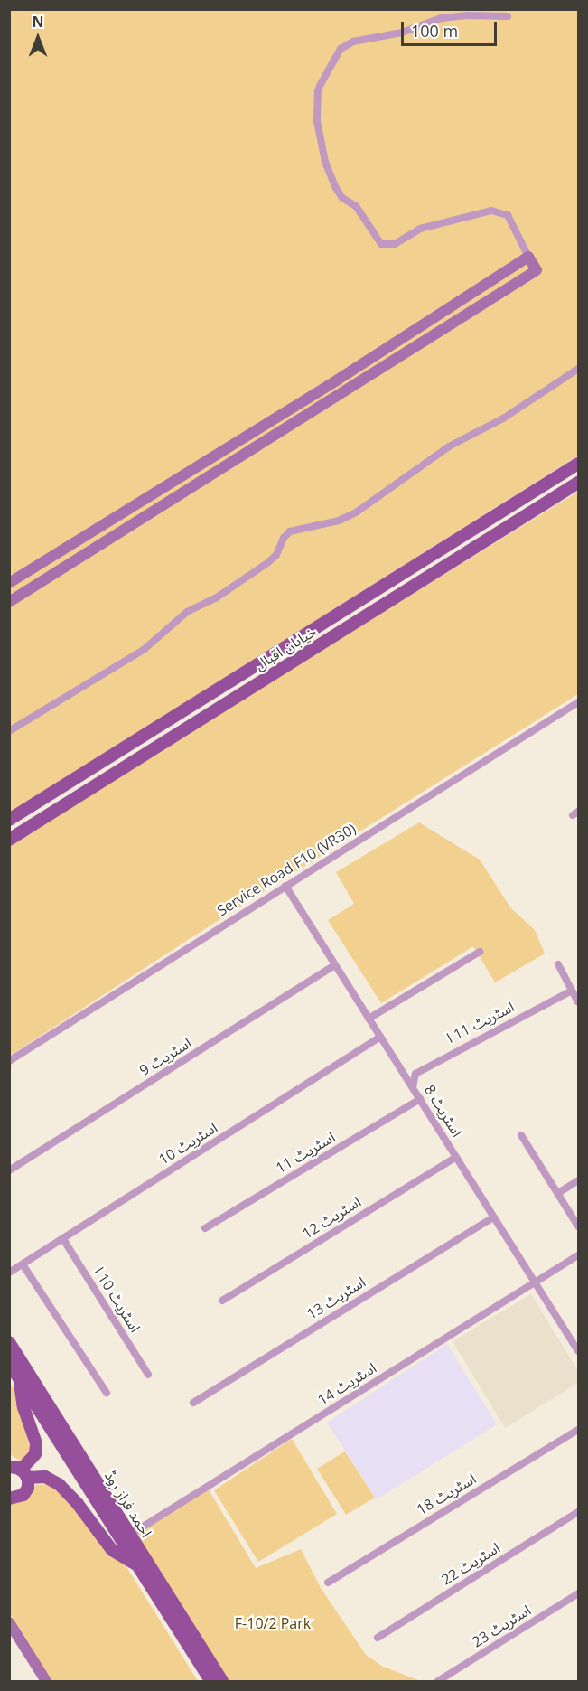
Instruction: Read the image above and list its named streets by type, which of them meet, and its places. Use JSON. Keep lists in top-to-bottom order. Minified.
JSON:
{"streets":{"main road":["خیابان اقبال","احمد فراز روڈ"],"street":["Service Road F10 (VR30)","اسٹریٹ 11 ا","اسٹریٹ 9","اسٹریٹ 8","اسٹریٹ 10","اسٹریٹ 11","اسٹریٹ 12","اسٹریٹ 13","اسٹریٹ 10 ا","اسٹریٹ 14","اسٹریٹ 18","اسٹریٹ 22","اسٹریٹ 23"]},"crossings":[["Service Road F10 (VR30)","اسٹریٹ 8"],["اسٹریٹ 11 ا","اسٹریٹ 8"],["اسٹریٹ 9","اسٹریٹ 8"],["اسٹریٹ 8","اسٹریٹ 10"],["اسٹریٹ 8","اسٹریٹ 11"],["اسٹریٹ 8","اسٹریٹ 12"],["اسٹریٹ 8","اسٹریٹ 13"],["اسٹریٹ 8","اسٹریٹ 14"],["اسٹریٹ 10","اسٹریٹ 10 ا"],["اسٹریٹ 14","احمد فراز روڈ"]],"parks":["F-10/2 Park"],"scale_bar":"100 m","north":"top"}
